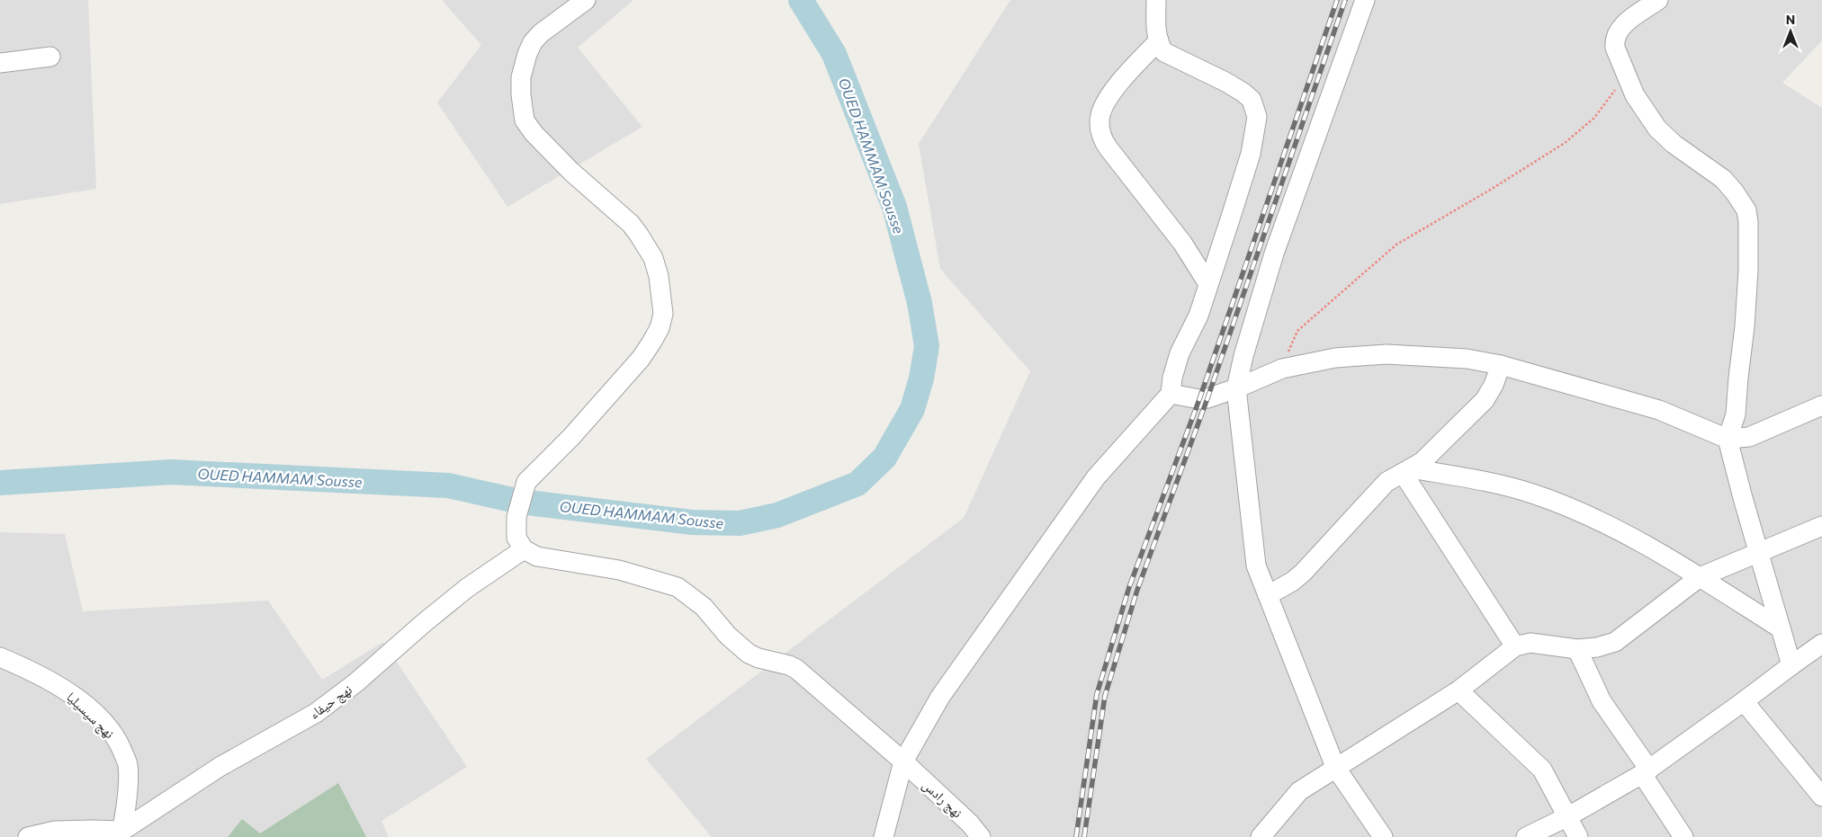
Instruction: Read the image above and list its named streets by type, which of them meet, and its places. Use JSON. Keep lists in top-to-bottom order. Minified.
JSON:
{"streets":{"street":["نهج حيفاء","نهج سيسيليا","نهج رادس"]},"crossings":[["نهج حيفاء","نهج سيسيليا"],["نهج حيفاء","نهج رادس"]],"water":["OUED HAMMAM Sousse"],"north":"top"}
